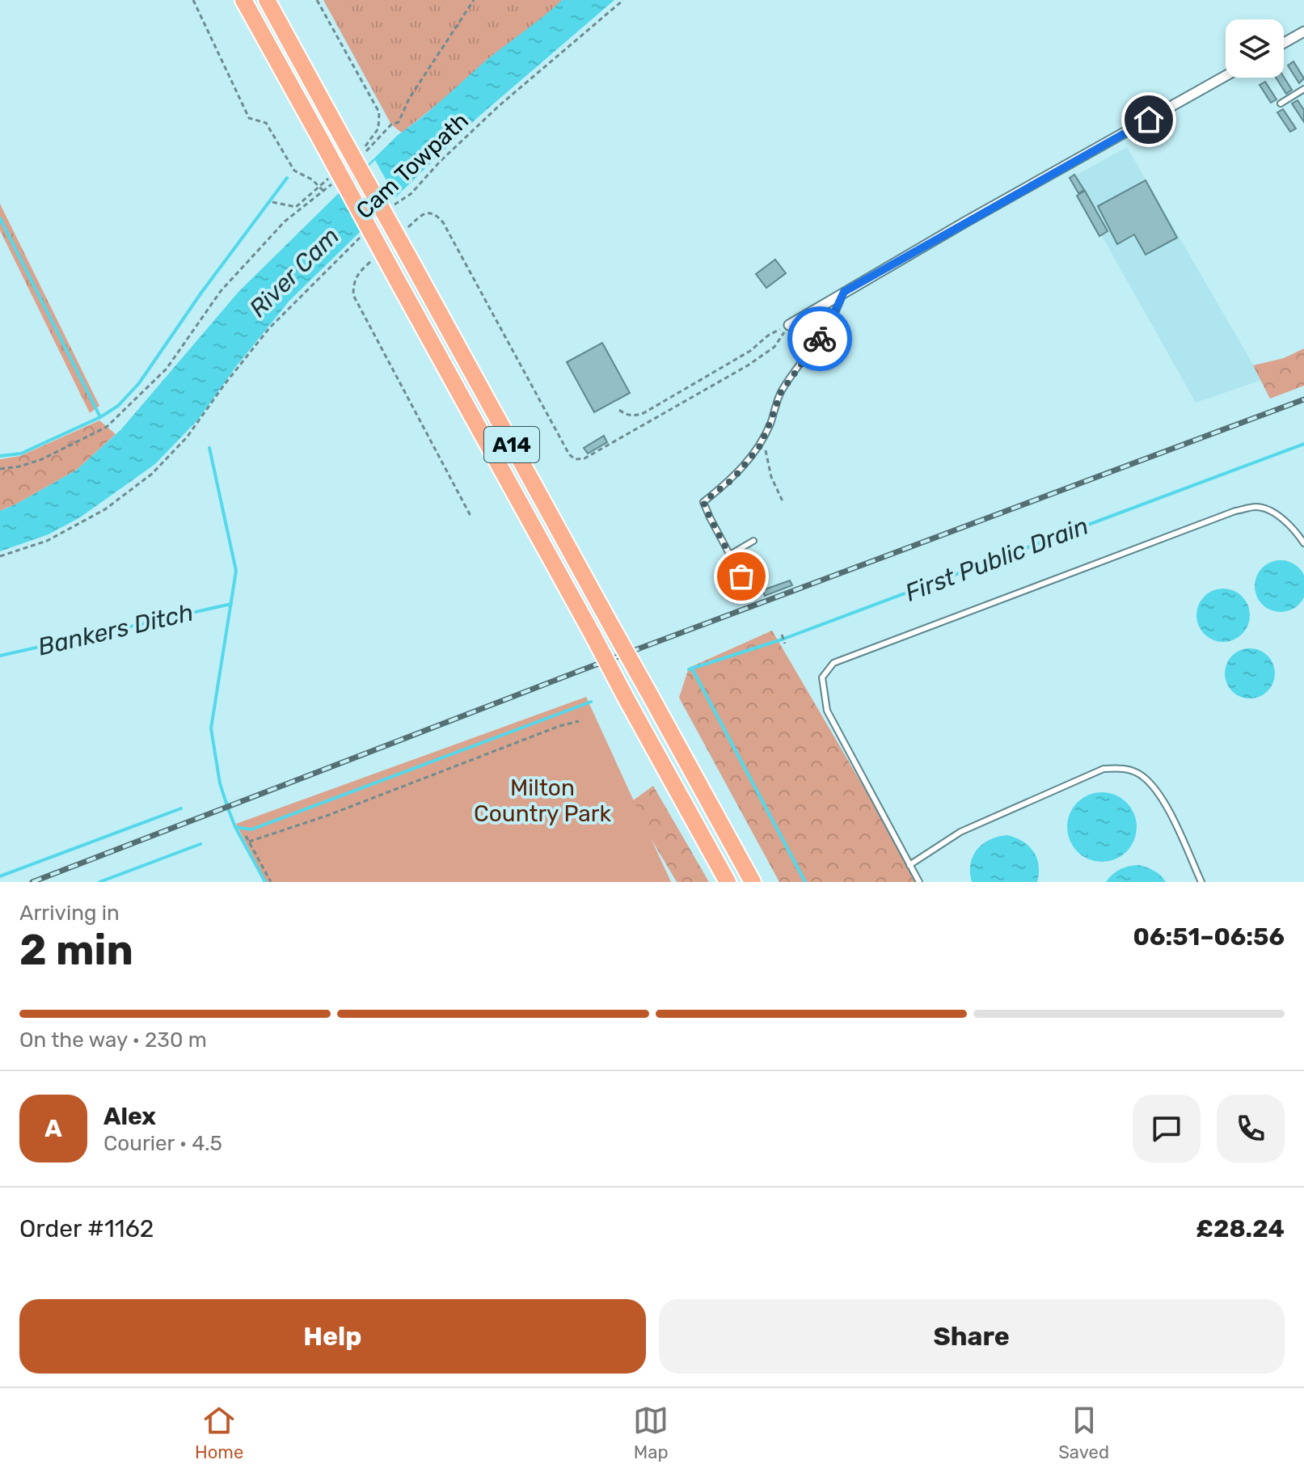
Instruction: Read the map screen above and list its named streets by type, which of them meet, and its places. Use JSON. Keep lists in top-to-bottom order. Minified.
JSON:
{"streets":{"highway":["A14"],"path":["Cam Towpath"]},"water":["River Cam","First Public Drain","Bankers Ditch"],"parks":["Milton Country Park"],"page":{"heading":["2 min","Arriving in","06:51–06:56"],"panel":["Alex","Courier · 4.5","Order #1162","£28.24"],"bar":"On the way · 230 m","round":"A","buttons":["Help","Share"],"tabs":["Home","Map","Saved"]}}
